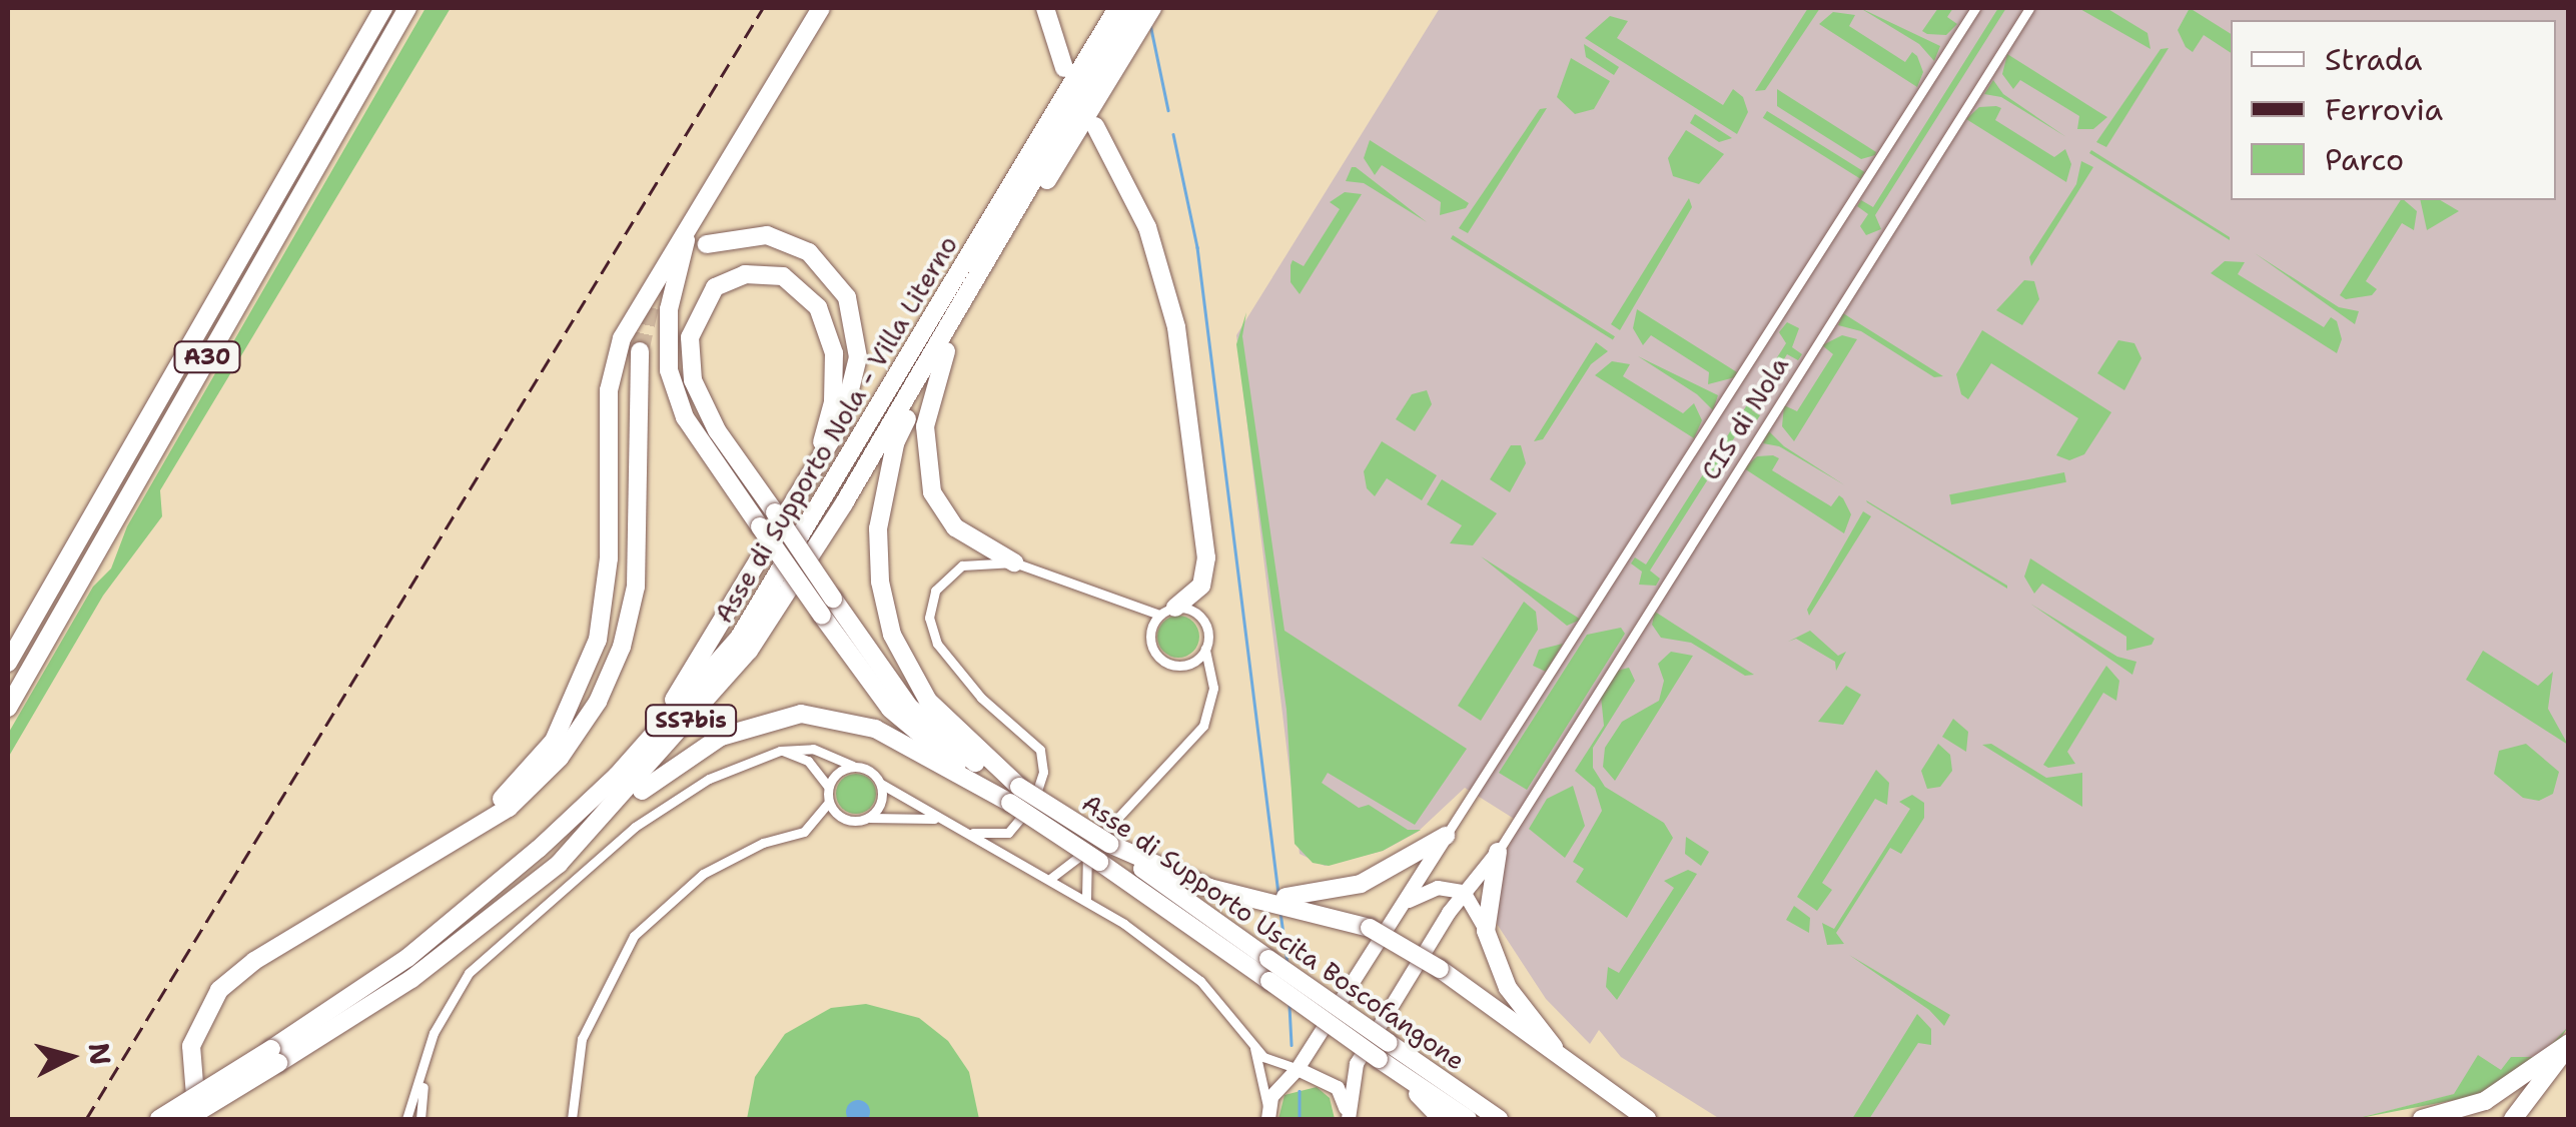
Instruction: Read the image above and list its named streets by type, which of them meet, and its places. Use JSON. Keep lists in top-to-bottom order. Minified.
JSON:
{"streets":{"highway":["A30","Asse di Supporto Nola - Villa Literno","SS7bis","Asse di Supporto Uscita Boscofangone"],"street":["CIS di Nola"]},"legend":["Strada","Ferrovia","Parco"],"north":"right"}
